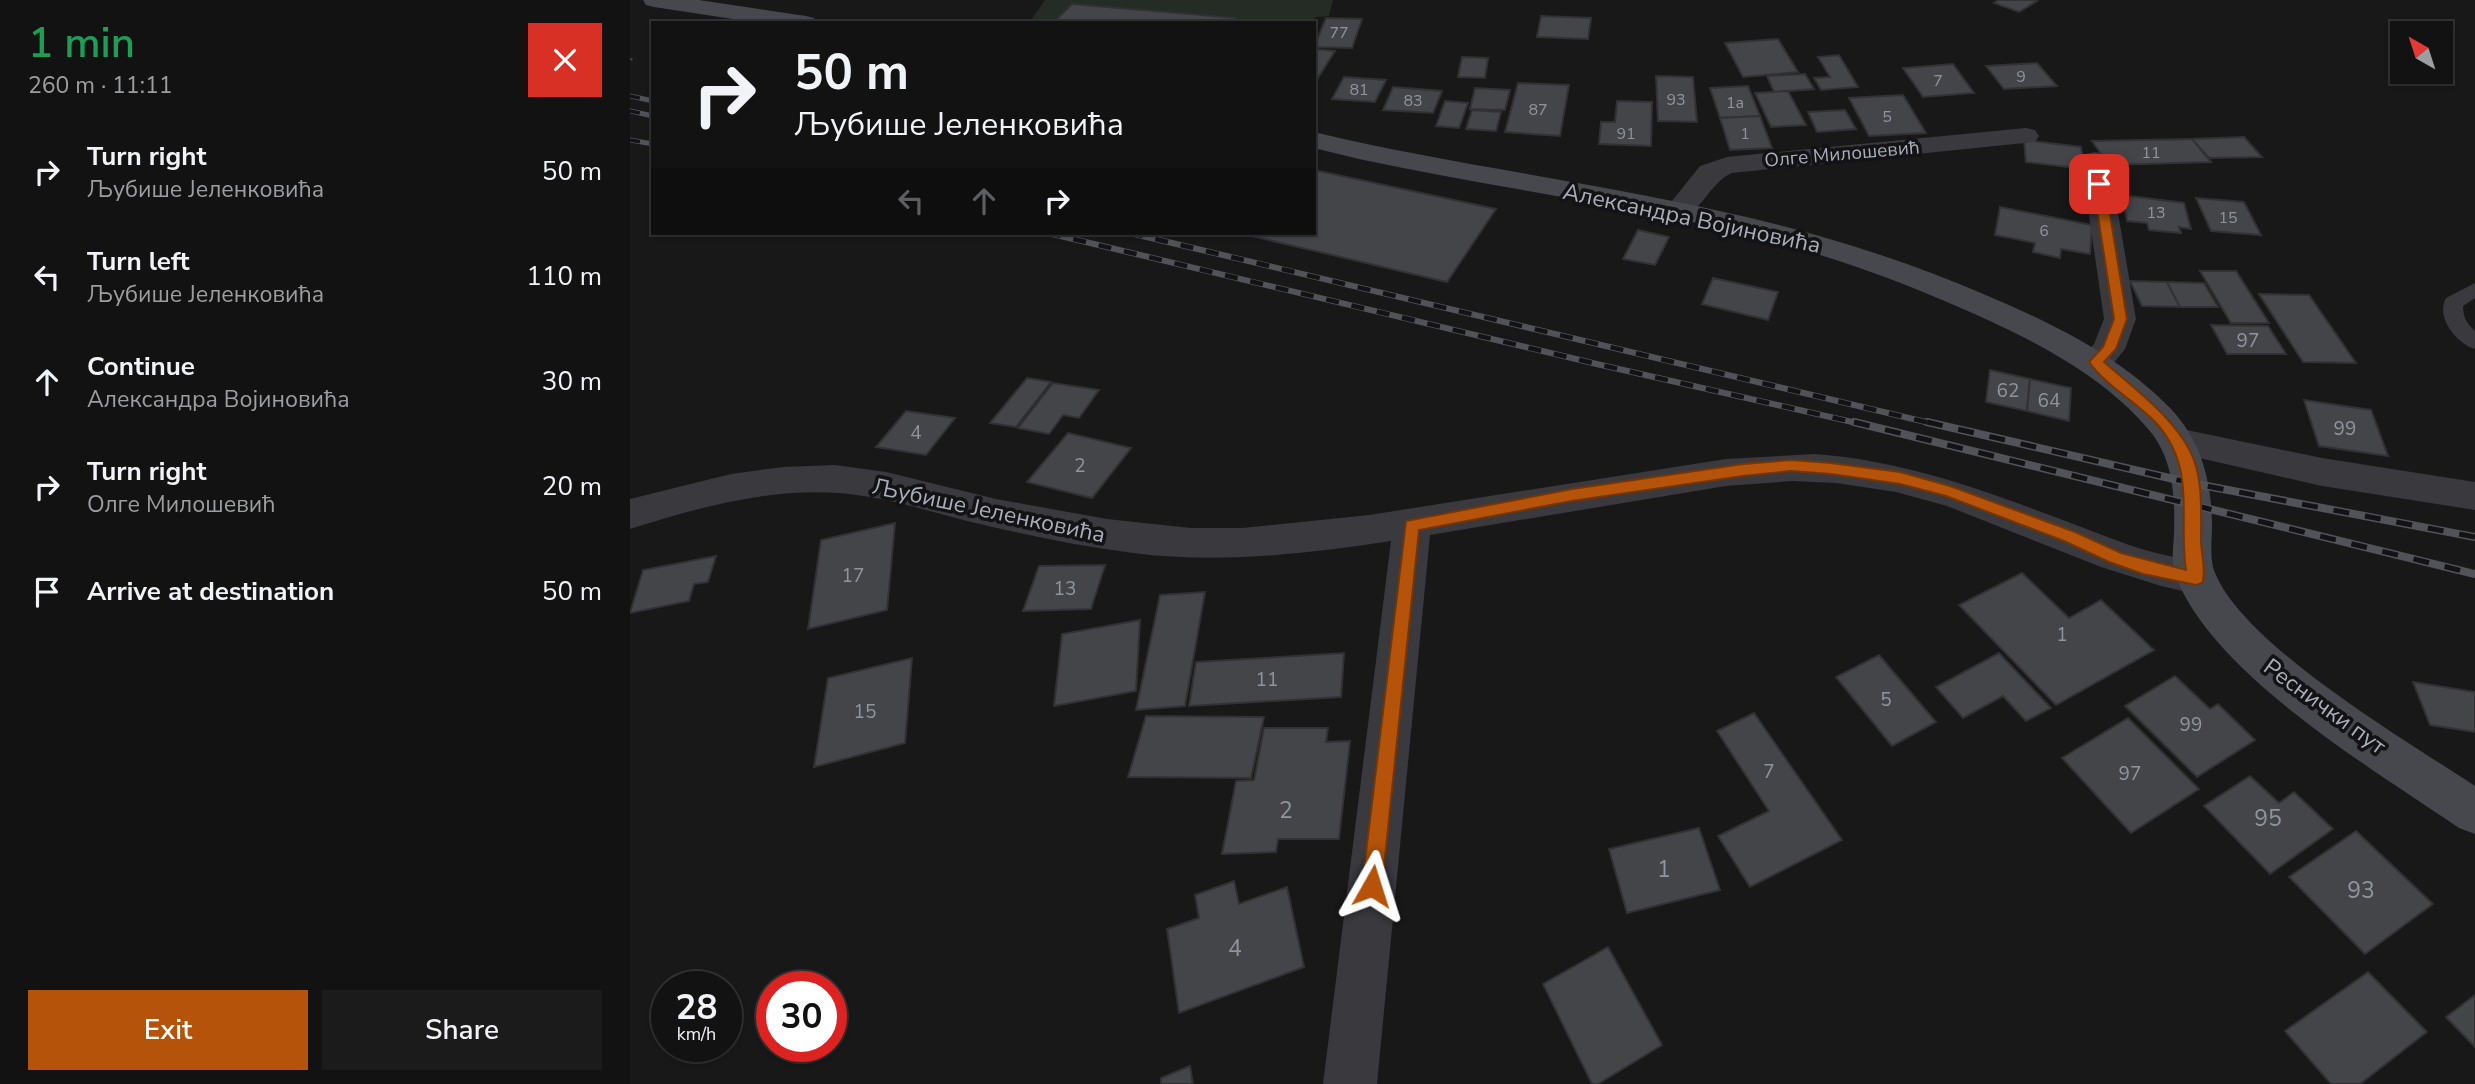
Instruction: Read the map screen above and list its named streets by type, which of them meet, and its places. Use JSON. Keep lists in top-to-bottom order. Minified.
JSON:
{"streets":{"street":["Олге Милошевић","Александра Војиновића","Љубише Јеленковића","Реснички пут"]},"crossings":[["Олге Милошевић","Александра Војиновића"],["Љубише Јеленковића","Реснички пут"]],"house_numbers":["77","9","7","81","93","83","1a","87","5","91","1","11","13","15","6","97","62","64","99","4","2","17","13","1","11","5","15","99","7","97","2","95","1","93","4"],"north":"top left","page":{"heading":["1 min","260 m · 11:11"],"turn":["50 m","Љубише Јеленковића"],"list":[{"name":"Turn right","note":"Љубише Јеленковића","value":"50 m"},{"name":"Turn left","note":"Љубише Јеленковића","value":"110 m"},{"name":"Continue","note":"Александра Војиновића","value":"30 m"},{"name":"Turn right","note":"Олге Милошевић","value":"20 m"},{"name":"Arrive at destination","value":"50 m"}],"speed":"28 km/h","limit":"30","buttons":["Exit","Share"]}}
